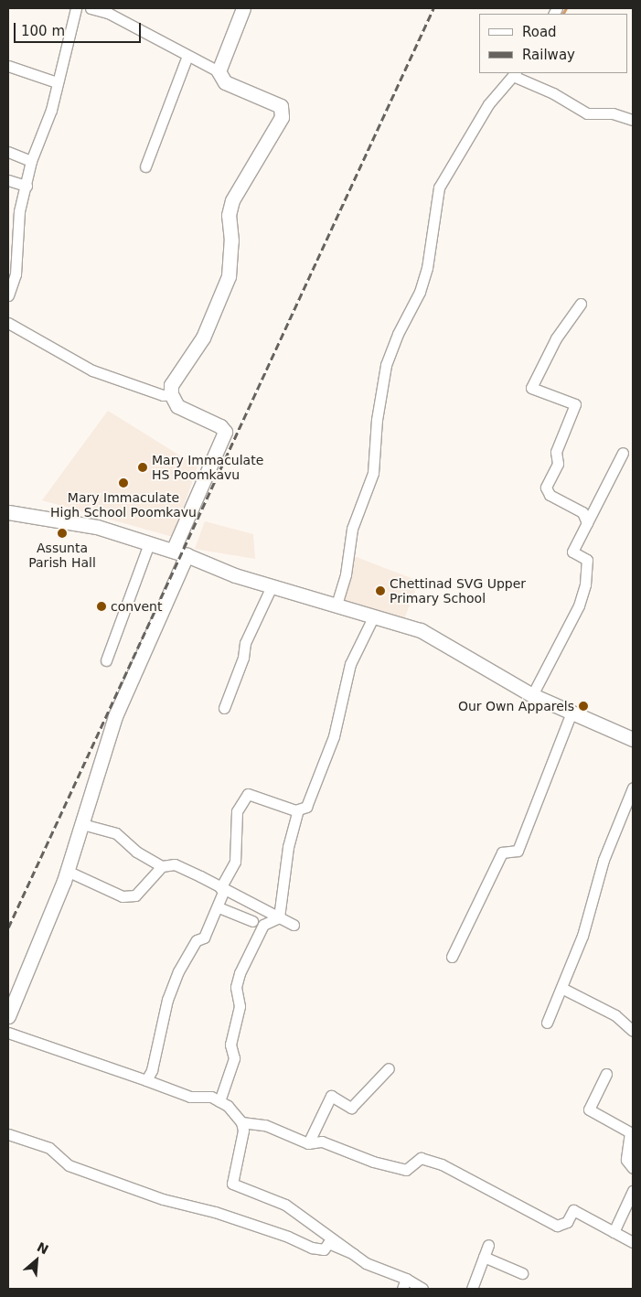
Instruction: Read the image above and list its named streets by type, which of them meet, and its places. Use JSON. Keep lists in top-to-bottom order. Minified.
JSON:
{"places":["Mary Immaculate HS Poomkavu","Mary Immaculate High School Poomkavu","Assunta Parish Hall","Chettinad SVG Upper Primary School","convent","Our Own Apparels"],"legend":["Road","Railway"],"scale_bar":"100 m","north":"top right"}
